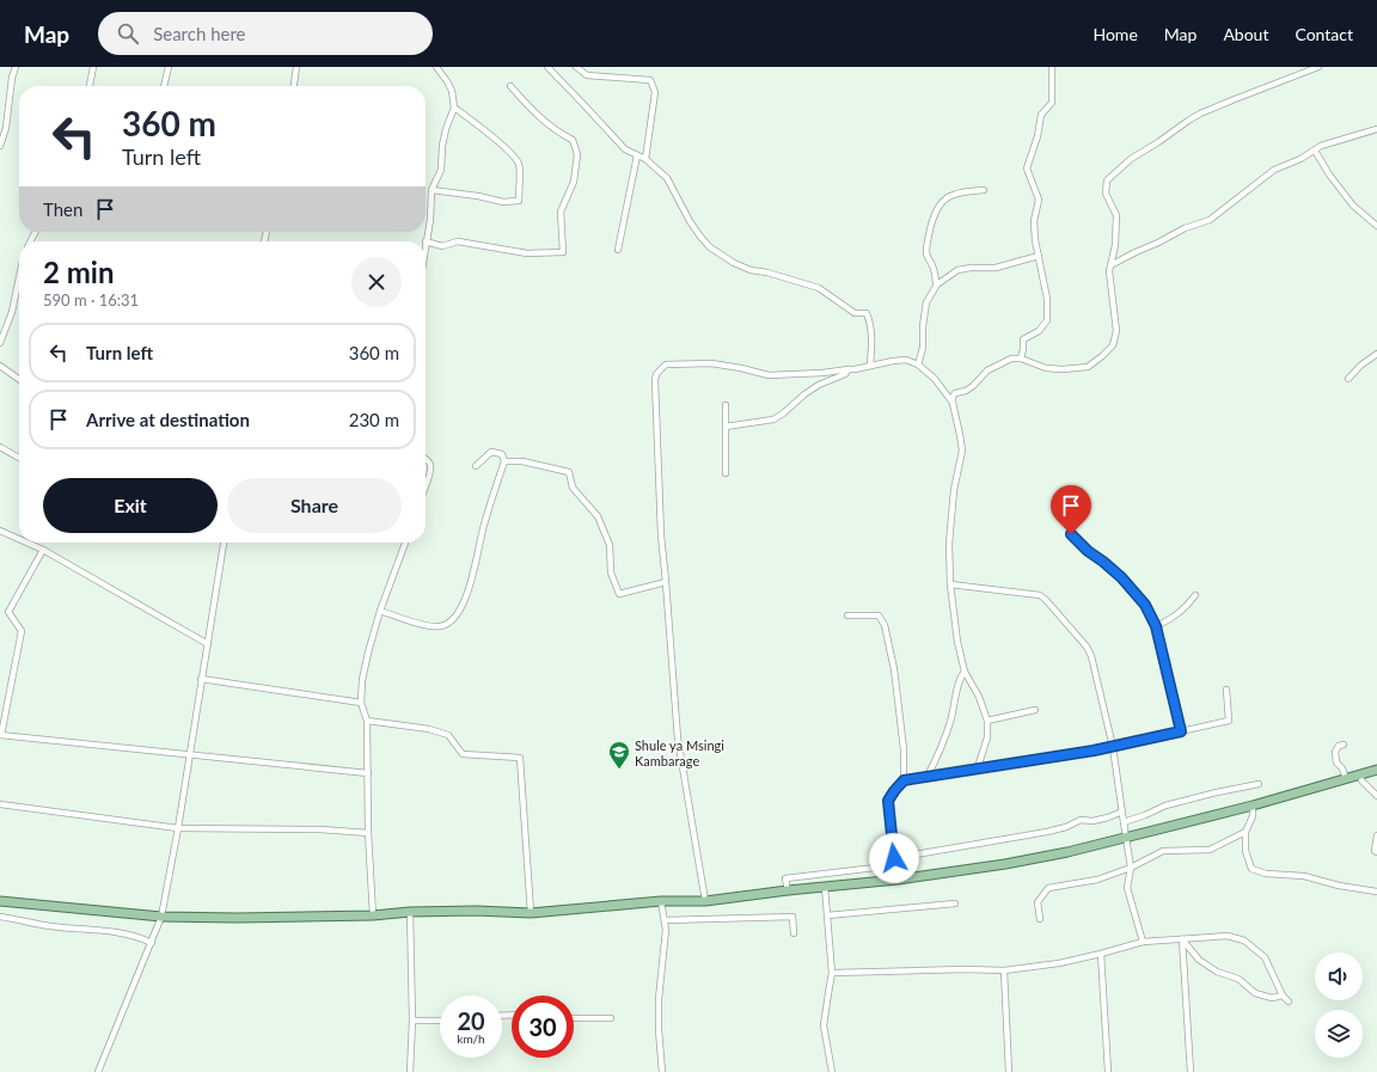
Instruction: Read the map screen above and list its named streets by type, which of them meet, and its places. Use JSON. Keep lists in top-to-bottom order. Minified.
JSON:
{"places":{"school or university":["Shule ya Msingi Kambarage"]},"page":{"header":"Map","search":"Search here","nav":["Home","Map","About","Contact"],"turn":["360 m","Turn left"],"then":"Then","heading":["2 min","590 m · 16:31"],"list":[{"name":"Turn left","value":"360 m"},{"name":"Arrive at destination","value":"230 m"}],"buttons":["Exit","Share"],"speed":"20 km/h","limit":"30"}}
